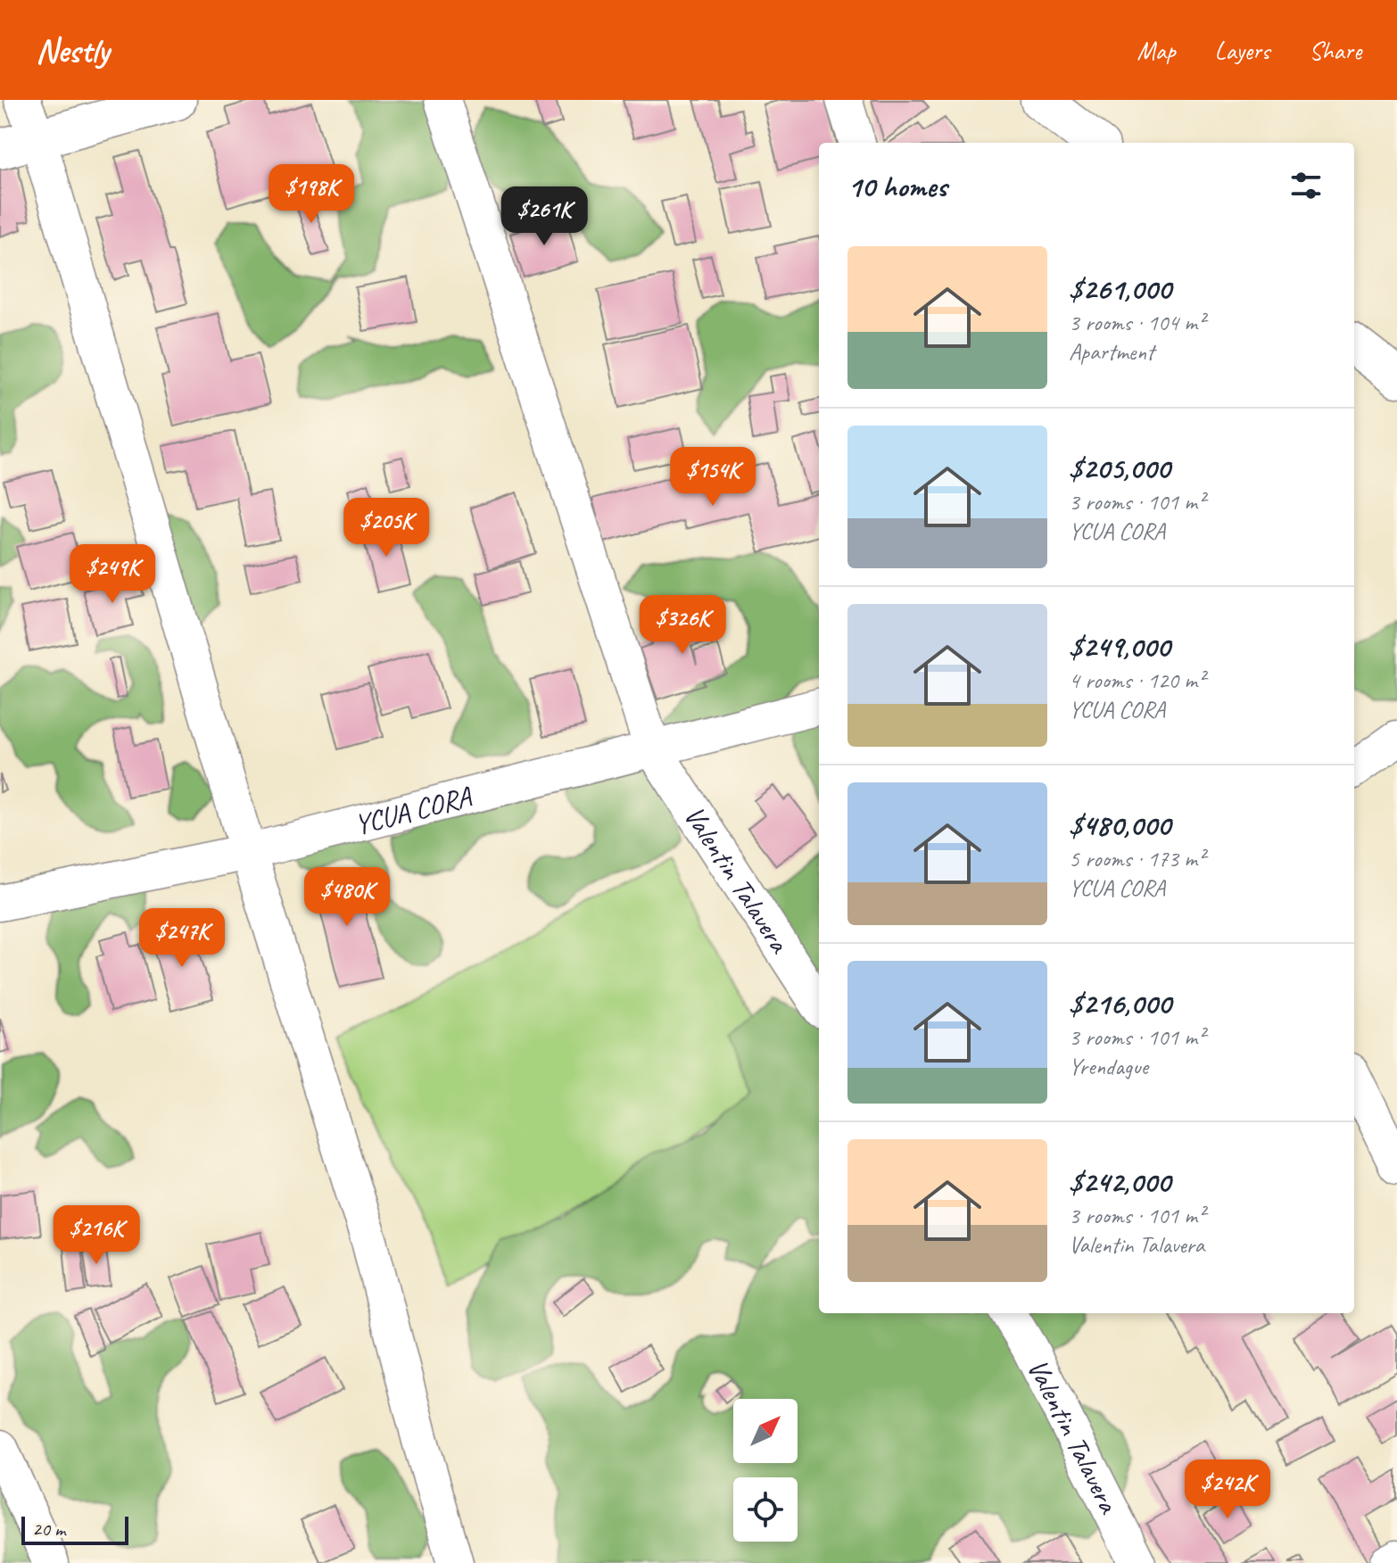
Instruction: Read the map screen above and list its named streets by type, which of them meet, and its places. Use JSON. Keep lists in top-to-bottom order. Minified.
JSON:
{"streets":{"street":["YCUA CORA","Valentin Talavera"]},"crossings":[["YCUA CORA","Valentin Talavera"]],"scale_bar":"20 m","north":"top right","page":{"header":"Nestly","nav":["Map","Layers","Share"],"heading":"10 homes","price":["$198K","$261K","$154K","$205K","$249K","$326K","$480K","$247K","$216K","$242K"],"list":[{"name":"$261,000","note":"3 rooms · 104 m² · Apartment"},{"name":"$205,000","note":"3 rooms · 101 m² · YCUA CORA"},{"name":"$249,000","note":"4 rooms · 120 m² · YCUA CORA"},{"name":"$480,000","note":"5 rooms · 173 m² · YCUA CORA"},{"name":"$216,000","note":"3 rooms · 101 m² · Yrendague"},{"name":"$242,000","note":"3 rooms · 101 m² · Valentin Talavera"}],"scale":"20 m"}}
